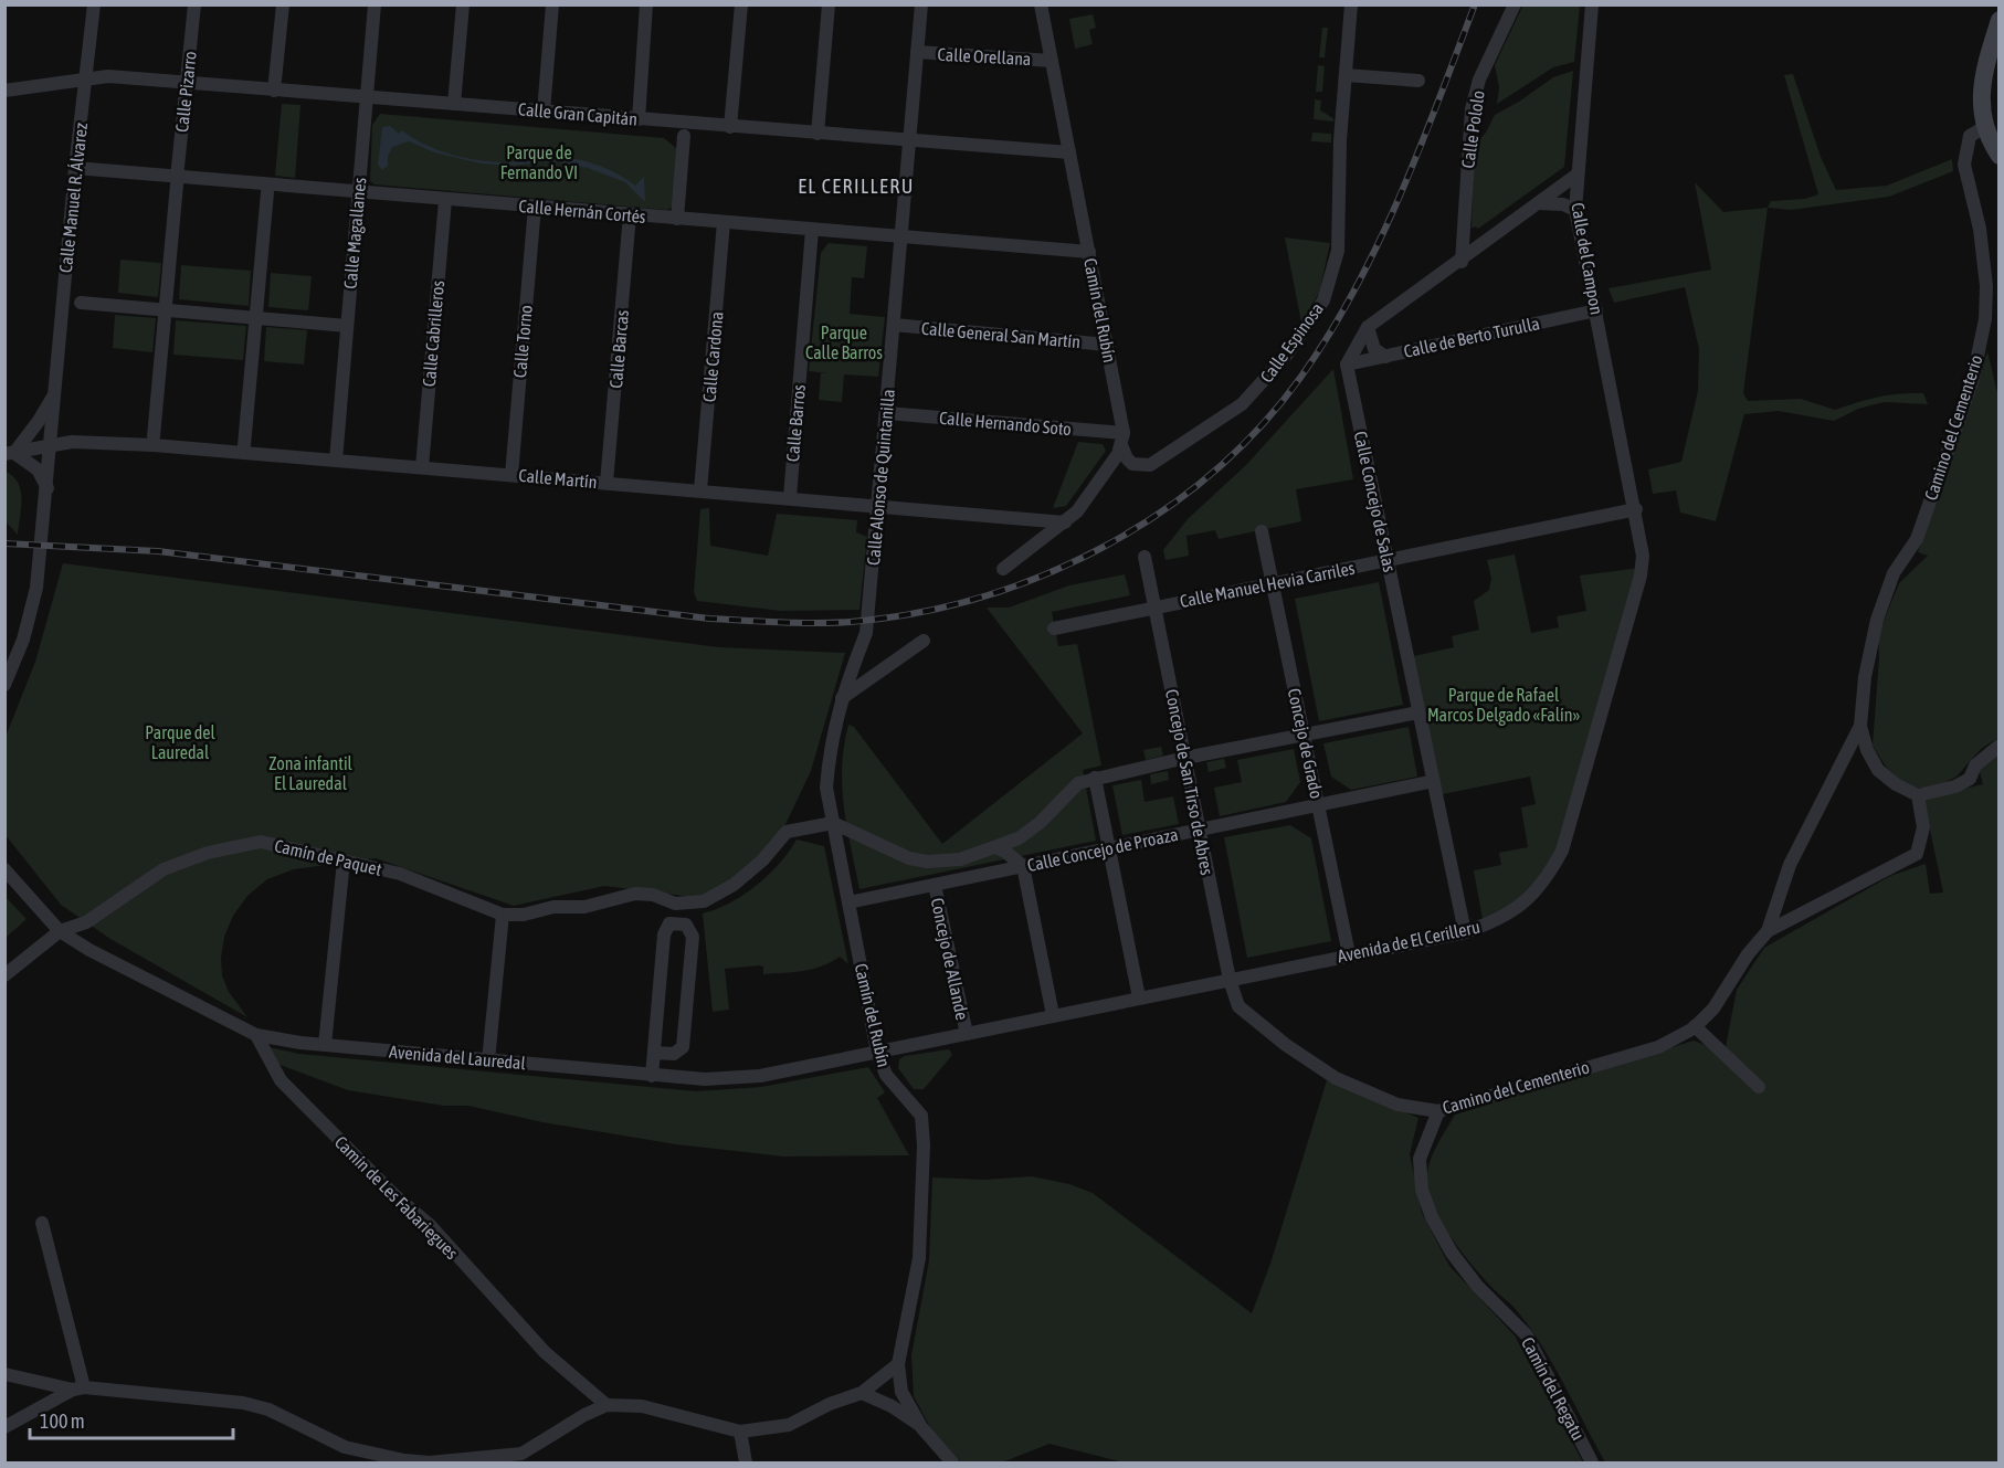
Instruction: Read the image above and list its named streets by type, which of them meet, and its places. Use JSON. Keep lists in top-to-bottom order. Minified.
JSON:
{"streets":{"street":["Calle Orellana","Calle Pizarro","Calle Gran Capitán","Calle Pololo","Calle Manuel R. Álvarez","Calle Hernán Cortés","Calle Magallanes","Calle del Campon","Camín del Rubín","Calle Cabrilleros","Calle General San Martín","Calle de Berto Turulla","Calle Torno","Calle Espinosa","Calle Barcas","Calle Cardona","Calle Barros","Calle Hernando Soto","Camino del Cementerio","Calle Alonso de Quintanilla","Calle Martín","Calle Concejo de Salas","Calle Manuel Hevia Carriles","Concejo de Grado","Concejo de San Tirso de Abres","Calle Concejo de Proaza","Camín de Paquet","Avenida de El Cerilleru","Concejo de Allande","Avenida del Lauredal","Camín de Les Fabariegues","Camín del Regatu"]},"crossings":[["Calle Orellana","Camín del Rubín"],["Calle Orellana","Calle Alonso de Quintanilla"],["Calle Pizarro","Calle Gran Capitán"],["Calle Pizarro","Calle Hernán Cortés"],["Calle Gran Capitán","Calle Manuel R. Álvarez"],["Calle Gran Capitán","Calle Magallanes"],["Calle Gran Capitán","Camín del Rubín"],["Calle Gran Capitán","Calle Alonso de Quintanilla"],["Calle Manuel R. Álvarez","Calle Hernán Cortés"],["Calle Manuel R. Álvarez","Calle Martín"],["Calle Hernán Cortés","Calle Magallanes"],["Calle Hernán Cortés","Camín del Rubín"],["Calle Hernán Cortés","Calle Cabrilleros"],["Calle Hernán Cortés","Calle Torno"],["Calle Hernán Cortés","Calle Barcas"],["Calle Hernán Cortés","Calle Cardona"],["Calle Hernán Cortés","Calle Barros"],["Calle Hernán Cortés","Calle Alonso de Quintanilla"],["Calle Magallanes","Calle Martín"],["Calle del Campon","Calle de Berto Turulla"],["Calle del Campon","Calle Manuel Hevia Carriles"],["Calle del Campon","Avenida de El Cerilleru"],["Camín del Rubín","Calle General San Martín"],["Camín del Rubín","Calle Espinosa"],["Camín del Rubín","Calle Hernando Soto"],["Camín del Rubín","Calle Alonso de Quintanilla"],["Camín del Rubín","Calle Concejo de Proaza"],["Camín del Rubín","Camín de Paquet"],["Camín del Rubín","Avenida de El Cerilleru"],["Camín del Rubín","Avenida del Lauredal"],["Calle Cabrilleros","Calle Martín"],["Calle General San Martín","Calle Alonso de Quintanilla"],["Calle de Berto Turulla","Calle Concejo de Salas"],["Calle Torno","Calle Martín"],["Calle Espinosa","Calle Hernando Soto"],["Calle Barcas","Calle Martín"],["Calle Cardona","Calle Martín"],["Calle Barros","Calle Martín"],["Calle Hernando Soto","Calle Alonso de Quintanilla"],["Camino del Cementerio","Concejo de San Tirso de Abres"],["Camino del Cementerio","Camín del Regatu"],["Calle Alonso de Quintanilla","Calle Martín"],["Calle Concejo de Salas","Calle Manuel Hevia Carriles"],["Calle Concejo de Salas","Calle Concejo de Proaza"],["Calle Concejo de Salas","Avenida de El Cerilleru"],["Calle Manuel Hevia Carriles","Concejo de Grado"],["Calle Manuel Hevia Carriles","Concejo de San Tirso de Abres"],["Calle Manuel Hevia Carriles","Avenida de El Cerilleru"],["Concejo de Grado","Calle Concejo de Proaza"],["Concejo de Grado","Avenida de El Cerilleru"],["Concejo de San Tirso de Abres","Calle Concejo de Proaza"],["Concejo de San Tirso de Abres","Avenida de El Cerilleru"],["Calle Concejo de Proaza","Concejo de Allande"],["Camín de Paquet","Avenida del Lauredal"],["Avenida de El Cerilleru","Concejo de Allande"],["Avenida de El Cerilleru","Avenida del Lauredal"],["Avenida del Lauredal","Camín de Les Fabariegues"]],"districts":["EL CERILLERU"],"parks":["Parque de Fernando VI","Parque Calle Barros","Parque de Rafael Marcos Delgado «Falín»","Parque del Lauredal","Zona infantil El Lauredal"],"scale_bar":"100 m"}
